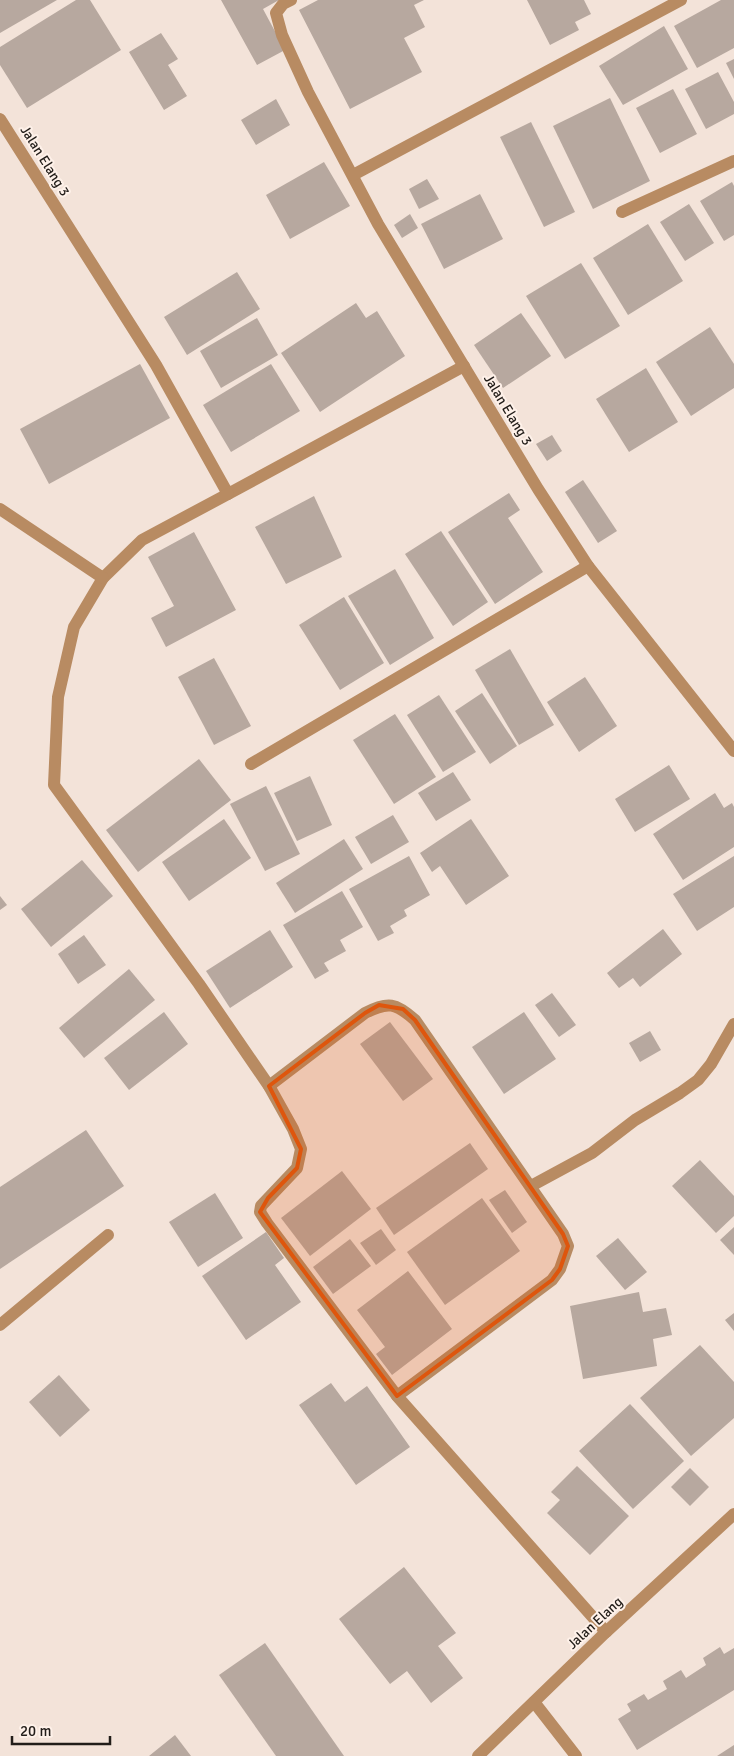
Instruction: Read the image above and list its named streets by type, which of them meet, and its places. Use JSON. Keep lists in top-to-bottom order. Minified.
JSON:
{"streets":{"street":["Jalan Elang 3","Jalan Elang"]},"scale_bar":"20 m"}
